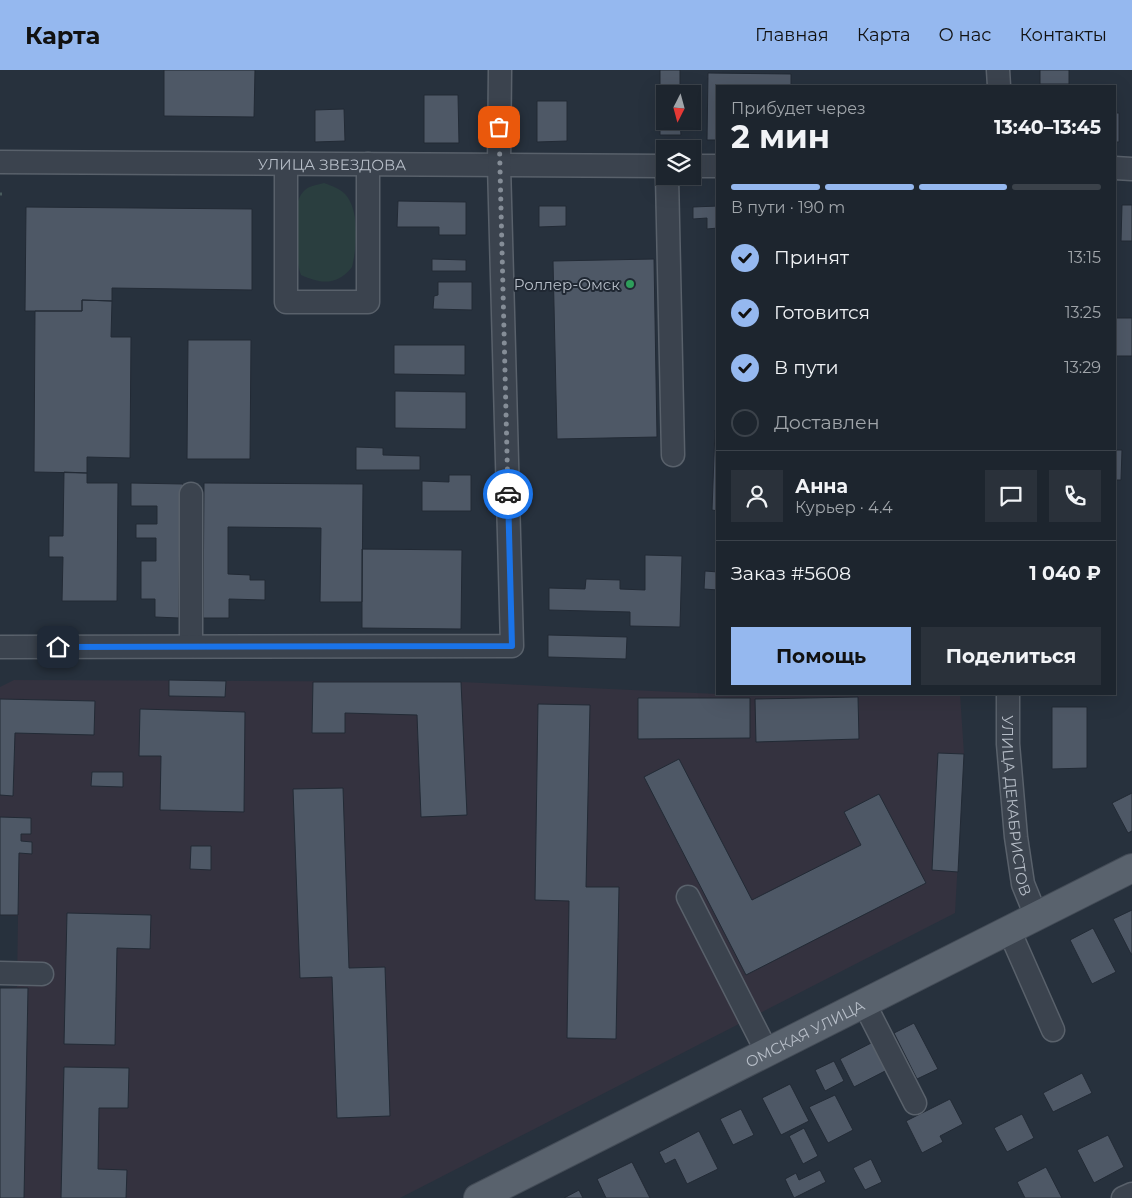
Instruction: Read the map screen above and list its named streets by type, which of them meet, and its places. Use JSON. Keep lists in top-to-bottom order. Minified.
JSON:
{"streets":{"main road":["ОМСКАЯ УЛИЦА"],"street":["УЛИЦА ЗВЕЗДОВА","УЛИЦА ДЕКАБРИСТОВ"]},"crossings":[["УЛИЦА ДЕКАБРИСТОВ","ОМСКАЯ УЛИЦА"]],"places":["Роллер-Омск"],"north":"bottom","page":{"header":"Карта","nav":["Главная","Карта","О нас","Контакты"],"heading":["2 мин","Прибудет через","13:40–13:45"],"panel":["Анна","Курьер · 4.4","Заказ #5608","1 040 ₽"],"bar":"В пути · 190 m","list":[["Принят","13:15"],["Готовится","13:25"],["В пути","13:29"],"Доставлен"],"buttons":["Помощь","Поделиться"]}}
